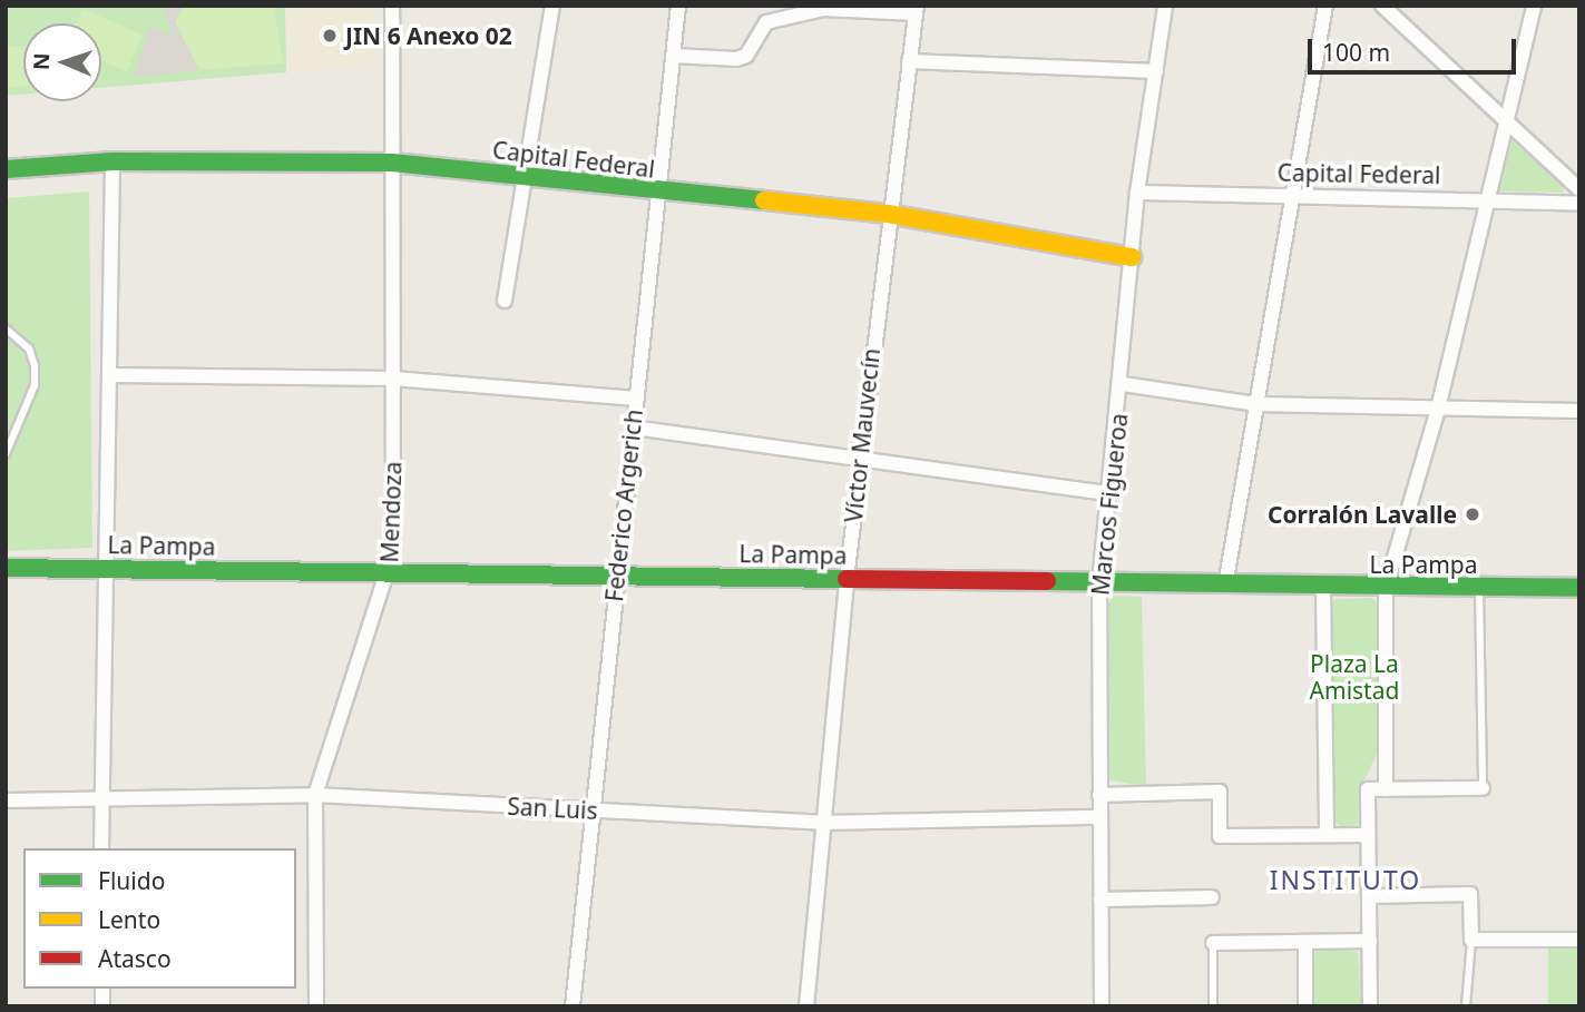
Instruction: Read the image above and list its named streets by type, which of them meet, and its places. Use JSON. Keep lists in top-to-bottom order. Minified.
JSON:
{"streets":{"street":["Capital Federal","Víctor Mauvecín","Marcos Figueroa","Federico Argerich","Mendoza","La Pampa","San Luis"]},"crossings":[["Capital Federal","Víctor Mauvecín"],["Capital Federal","Marcos Figueroa"],["Capital Federal","Federico Argerich"],["Capital Federal","Mendoza"],["Víctor Mauvecín","La Pampa"],["Víctor Mauvecín","San Luis"],["Marcos Figueroa","La Pampa"],["Marcos Figueroa","San Luis"],["Federico Argerich","La Pampa"],["Federico Argerich","San Luis"],["Mendoza","La Pampa"],["Mendoza","San Luis"]],"districts":["INSTITUTO"],"parks":["Plaza La Amistad"],"places":["JIN 6 Anexo 02","Corralón Lavalle"],"legend":["Fluido","Lento","Atasco"],"scale_bar":"100 m","north":"left"}
